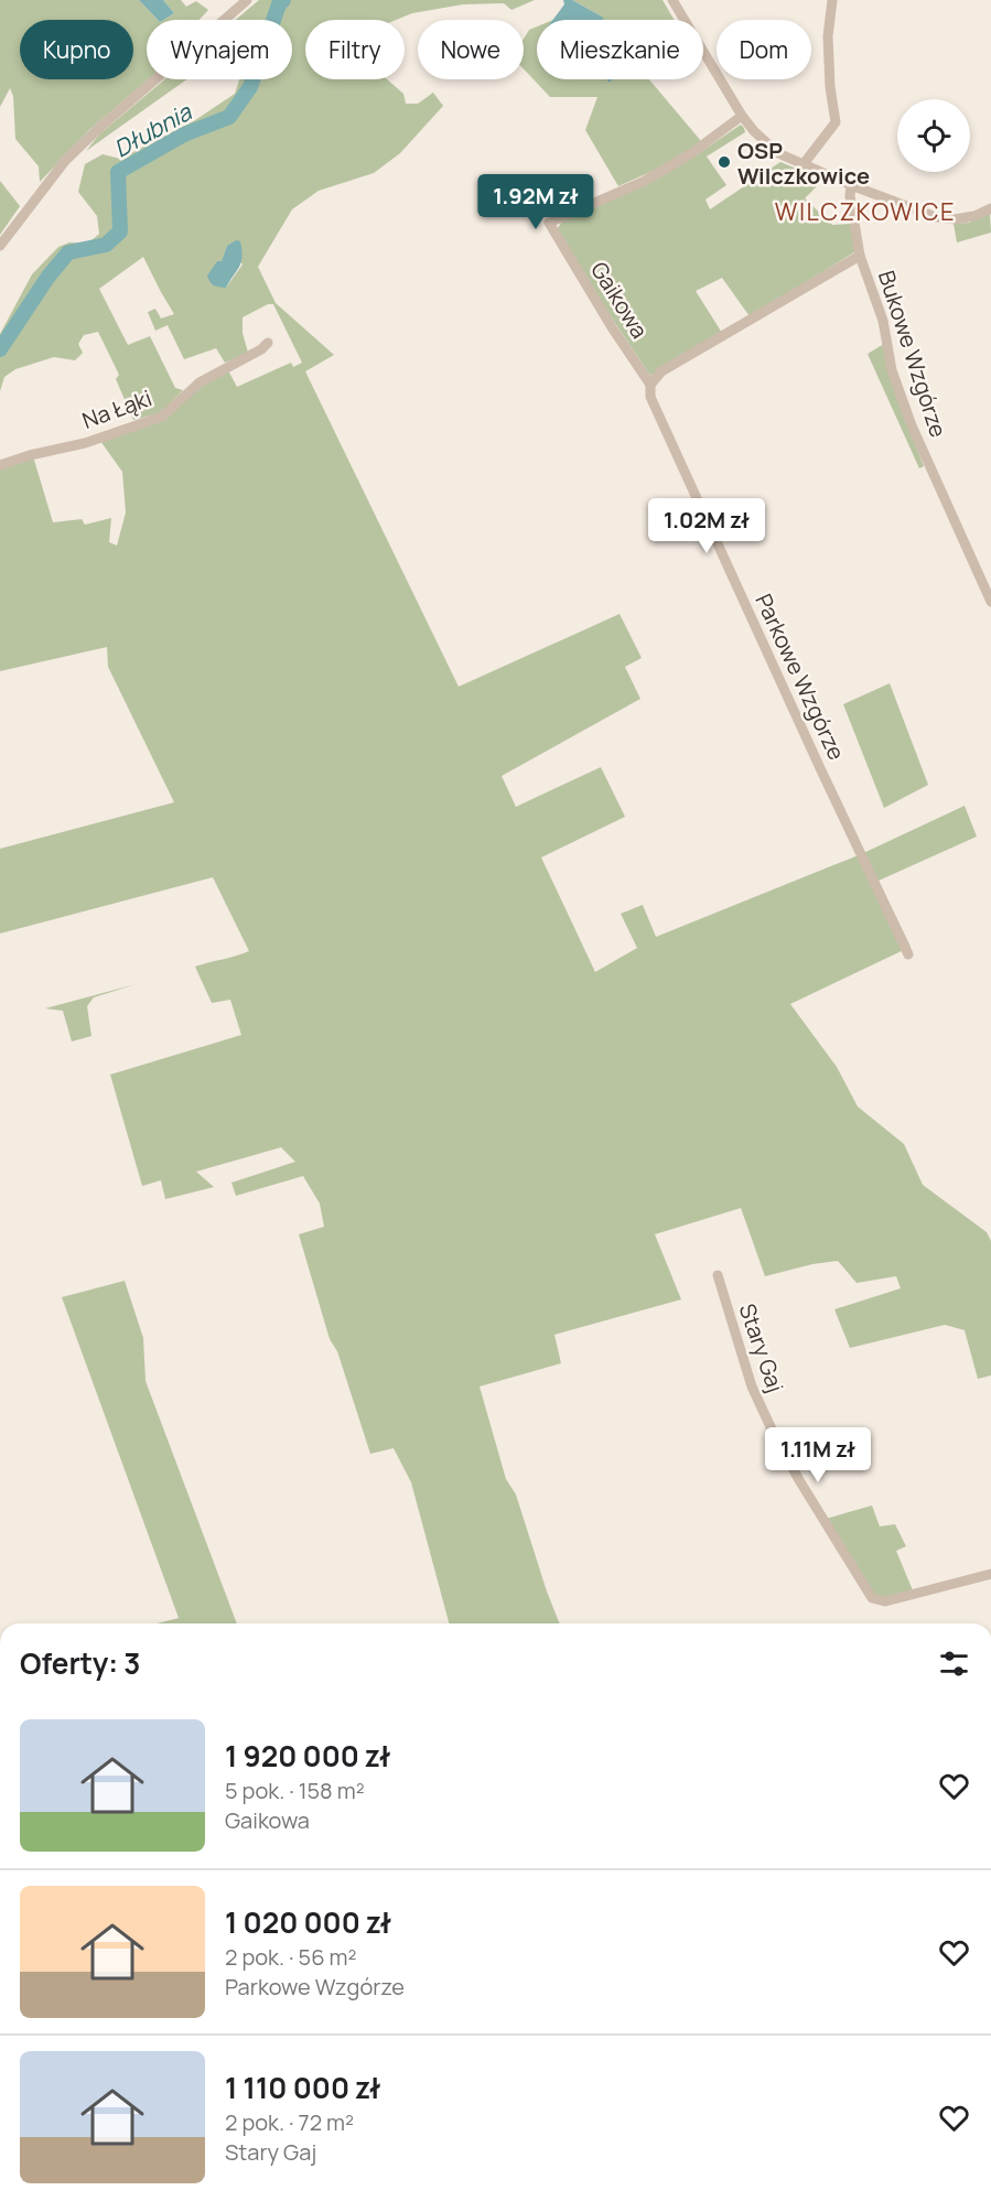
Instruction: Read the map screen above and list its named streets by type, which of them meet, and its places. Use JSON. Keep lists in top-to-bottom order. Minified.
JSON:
{"streets":{"street":["Gaikowa","Bukowe Wzgórze","Na Łąki","Parkowe Wzgórze","Stary Gaj"]},"crossings":[["Gaikowa","Parkowe Wzgórze"]],"districts":["WILCZKOWICE"],"water":["Dłubnia"],"places":["OSP Wilczkowice"],"page":{"chip":["Kupno","Wynajem","Filtry","Nowe","Mieszkanie","Dom"],"price":["1.92M zł","1.02M zł","1.11M zł"],"heading":"Oferty: 3","list":[{"name":"1 920 000 zł","note":"5 pok. · 158 m² · Gaikowa"},{"name":"1 020 000 zł","note":"2 pok. · 56 m² · Parkowe Wzgórze"},{"name":"1 110 000 zł","note":"2 pok. · 72 m² · Stary Gaj"}]}}
